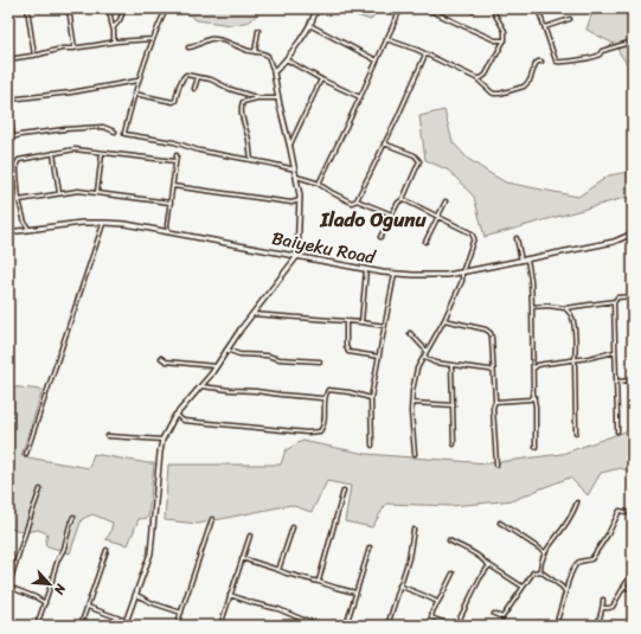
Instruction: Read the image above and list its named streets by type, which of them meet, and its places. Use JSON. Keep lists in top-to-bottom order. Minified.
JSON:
{"streets":{"street":["Baiyeku Road"]},"districts":["Ilado Ogunu"],"north":"bottom right"}
